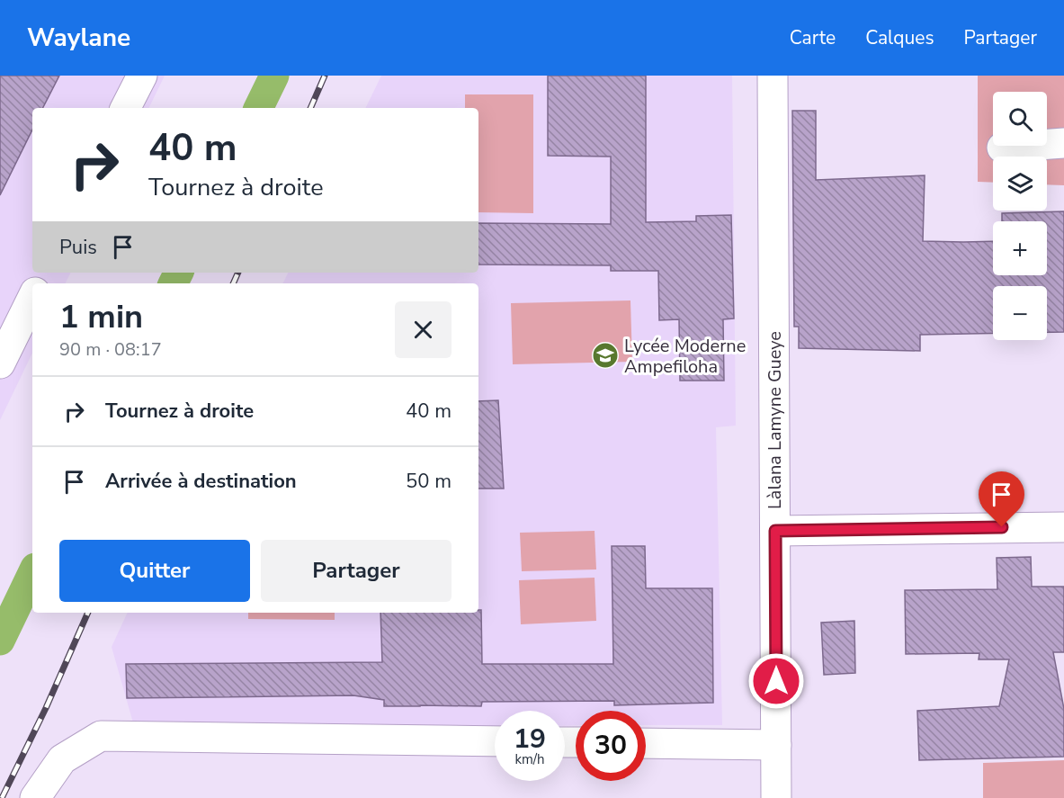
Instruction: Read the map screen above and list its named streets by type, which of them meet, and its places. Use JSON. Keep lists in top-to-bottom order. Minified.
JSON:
{"streets":{"street":["Làlana Lamyne Gueye"]},"places":{"school or university":["Lycée Moderne Ampefiloha"]},"page":{"header":"Waylane","nav":["Carte","Calques","Partager"],"map_buttons":["+","−"],"turn":["40 m","Tournez à droite"],"then":"Puis","heading":["1 min","90 m · 08:17"],"list":[{"name":"Tournez à droite","value":"40 m"},{"name":"Arrivée à destination","value":"50 m"}],"buttons":["Quitter","Partager"],"speed":"19 km/h","limit":"30"}}
